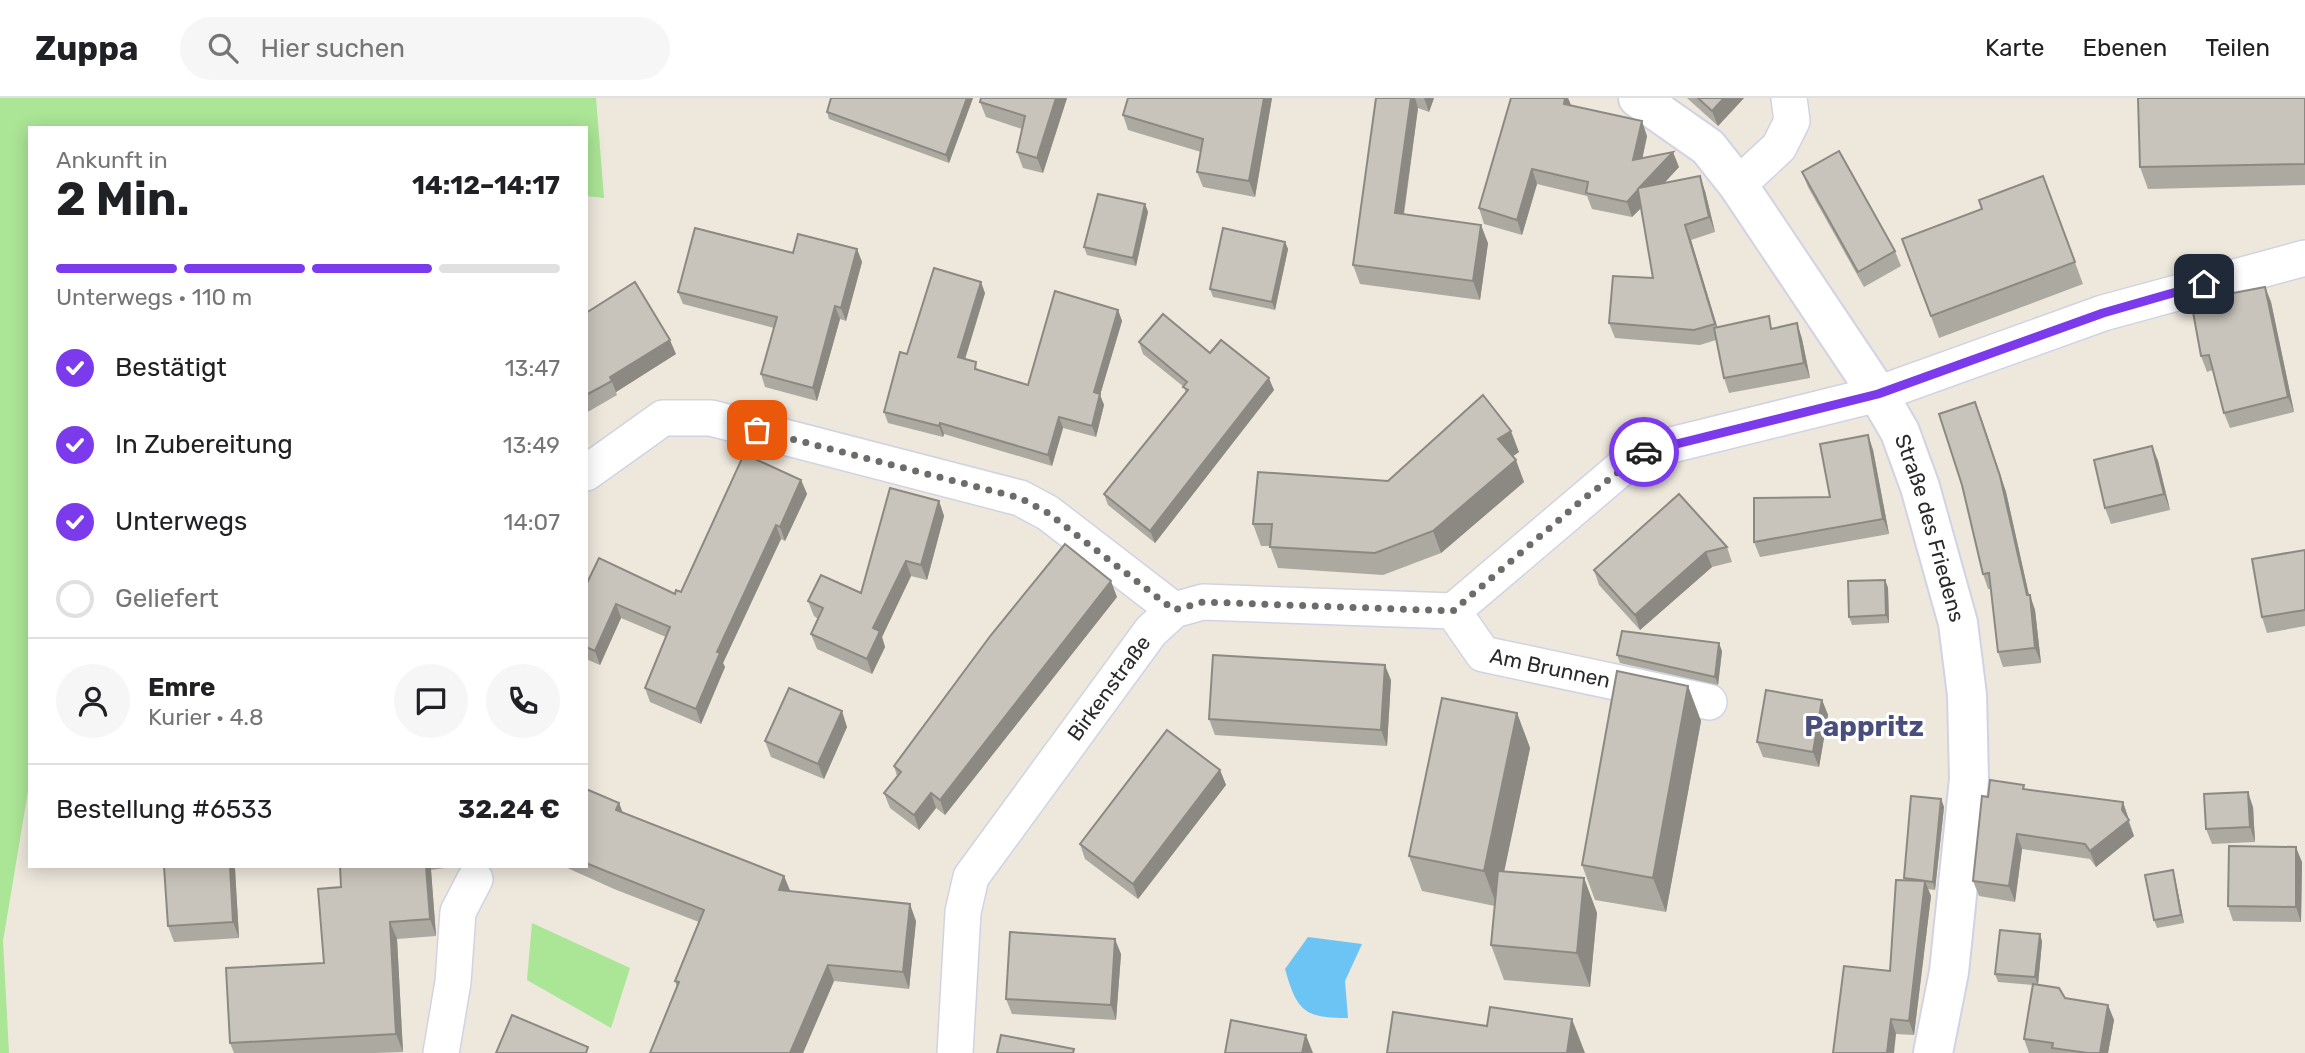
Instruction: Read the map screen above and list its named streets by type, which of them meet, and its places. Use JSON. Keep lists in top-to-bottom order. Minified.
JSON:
{"streets":{"street":["Straße des Friedens","Am Brunnen","Birkenstraße"]},"districts":["Pappritz"],"page":{"header":"Zuppa","search":"Hier suchen","nav":["Karte","Ebenen","Teilen"],"heading":["2 Min.","Ankunft in","14:12–14:17"],"panel":["Emre","Kurier · 4.8","Bestellung #6533","32.24 €"],"bar":"Unterwegs · 110 m","list":[["Bestätigt","13:47"],["In Zubereitung","13:49"],["Unterwegs","14:07"],"Geliefert"]}}
